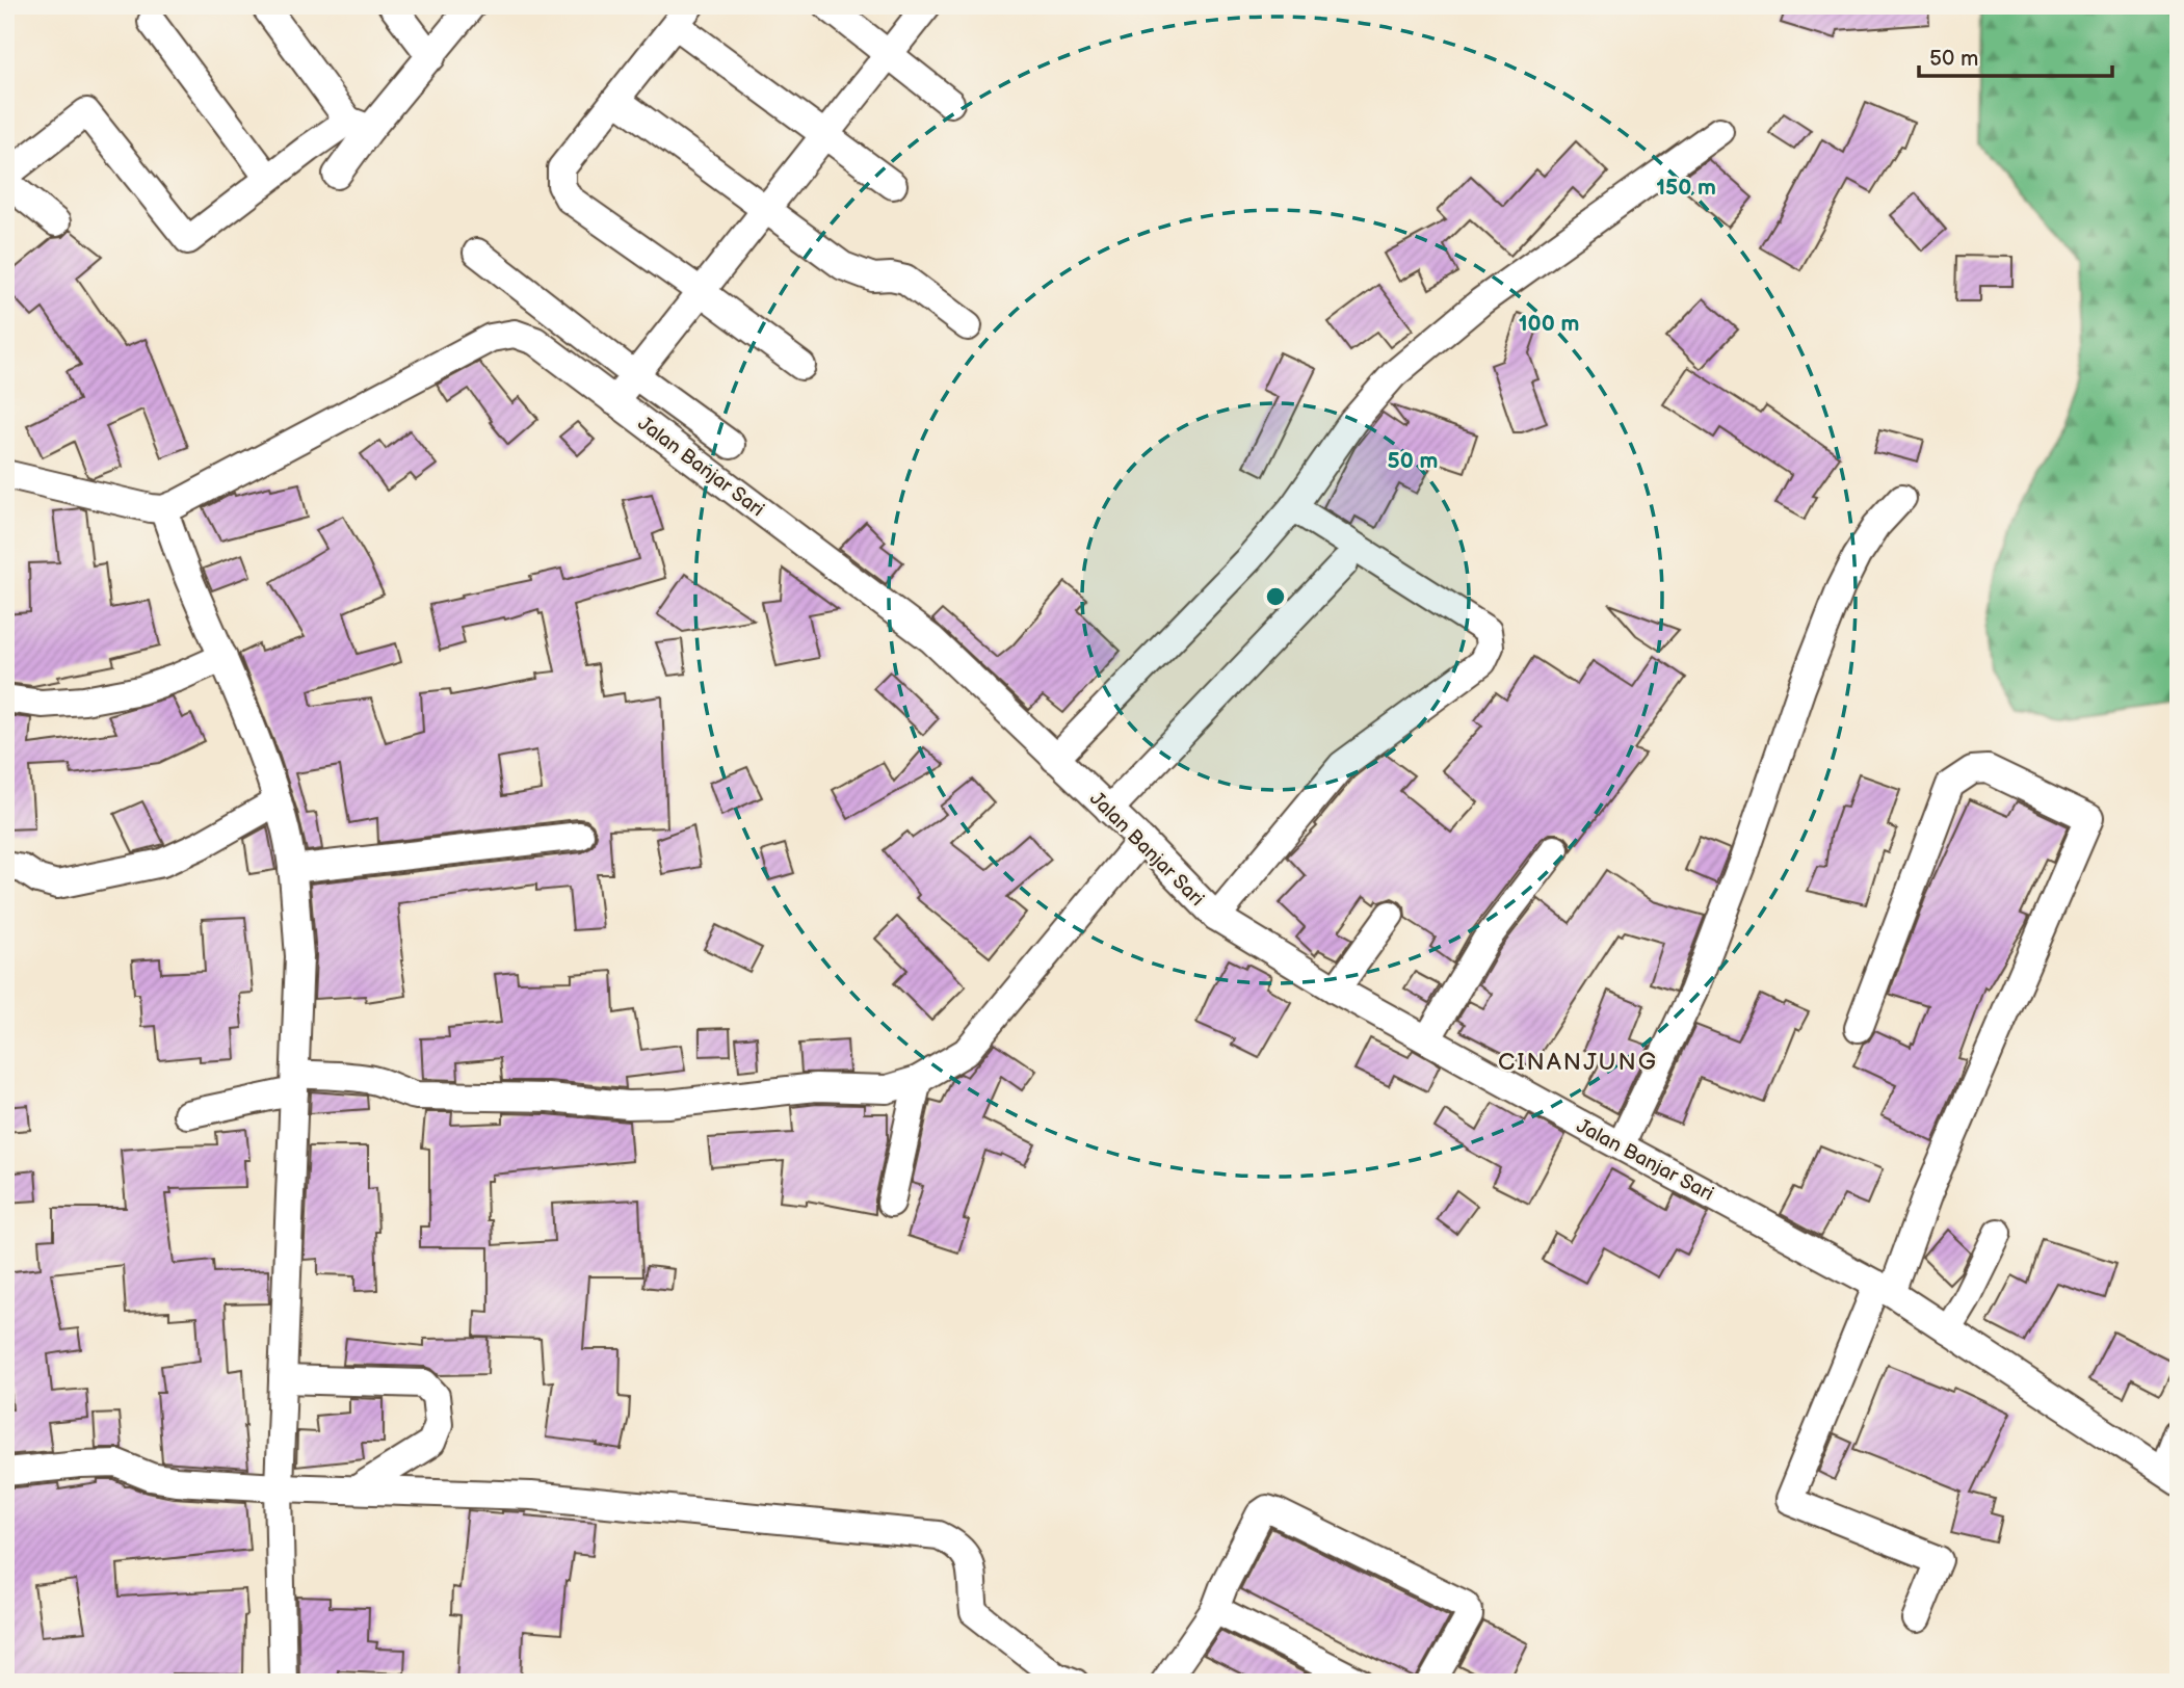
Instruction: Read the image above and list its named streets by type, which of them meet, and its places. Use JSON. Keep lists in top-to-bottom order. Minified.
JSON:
{"streets":{"street":["Jalan Banjar Sari"]},"districts":["CINANJUNG"],"scale_bar":"50 m","rings":["150 m","100 m","50 m"]}
